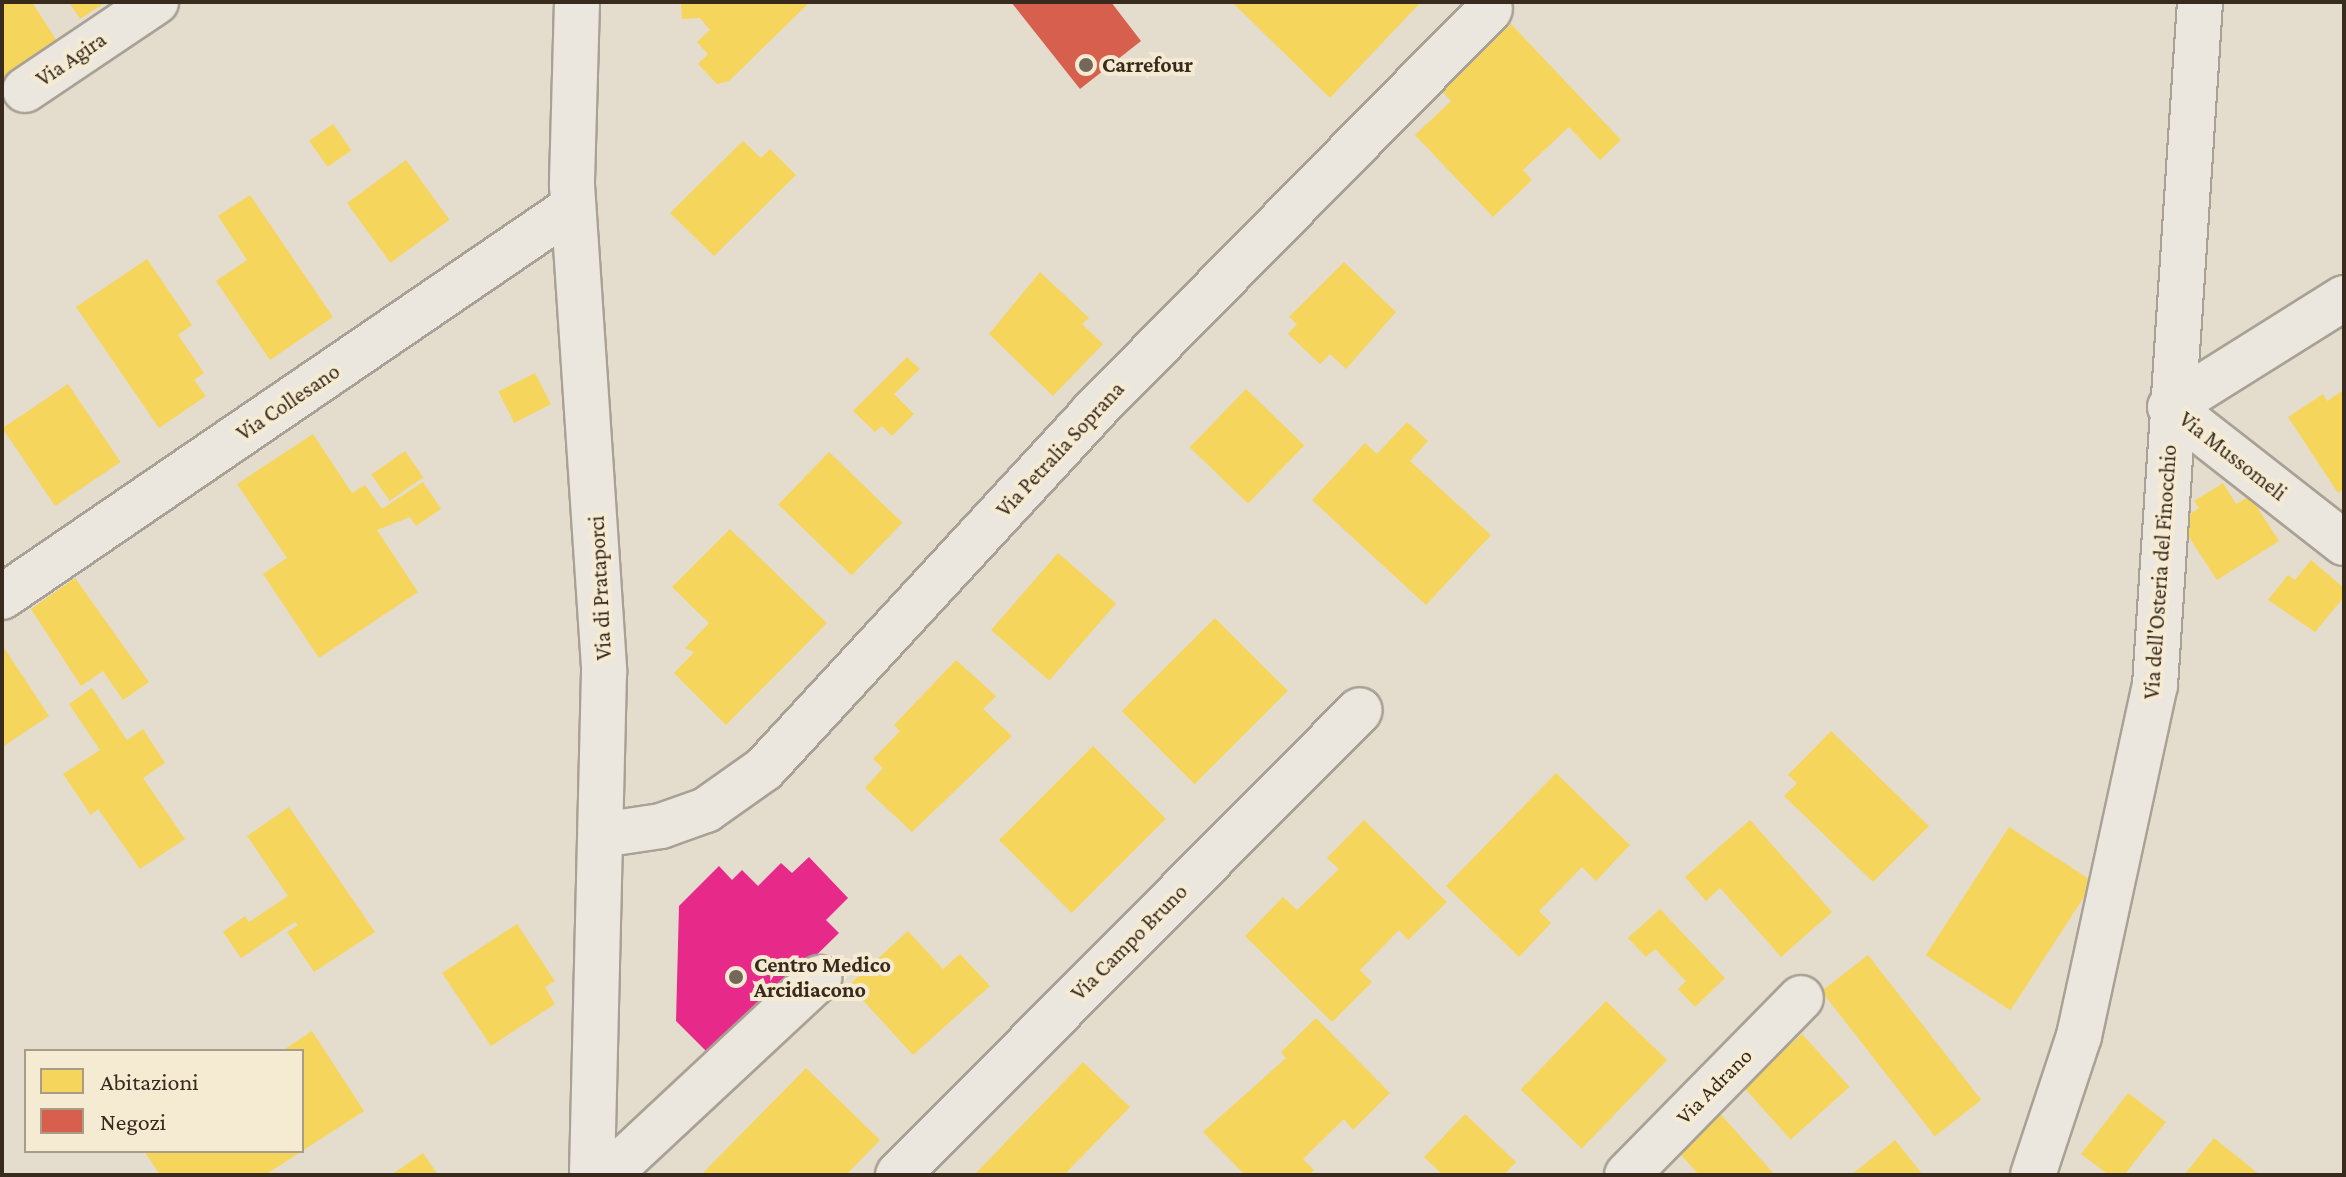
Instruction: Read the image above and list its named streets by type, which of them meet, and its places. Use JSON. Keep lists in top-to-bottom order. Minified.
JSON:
{"streets":{"street":["Via Agira","Via Collesano","Via Petralia Soprana","Via Mussomeli","Via dell'Osteria del Finocchio","Via di Prataporci","Via Campo Bruno","Via Adrano"]},"crossings":[["Via Collesano","Via di Prataporci"],["Via Petralia Soprana","Via di Prataporci"],["Via Mussomeli","Via dell'Osteria del Finocchio"]],"places":["Carrefour","Centro Medico Arcidiacono"],"legend":["Abitazioni","Negozi"]}
